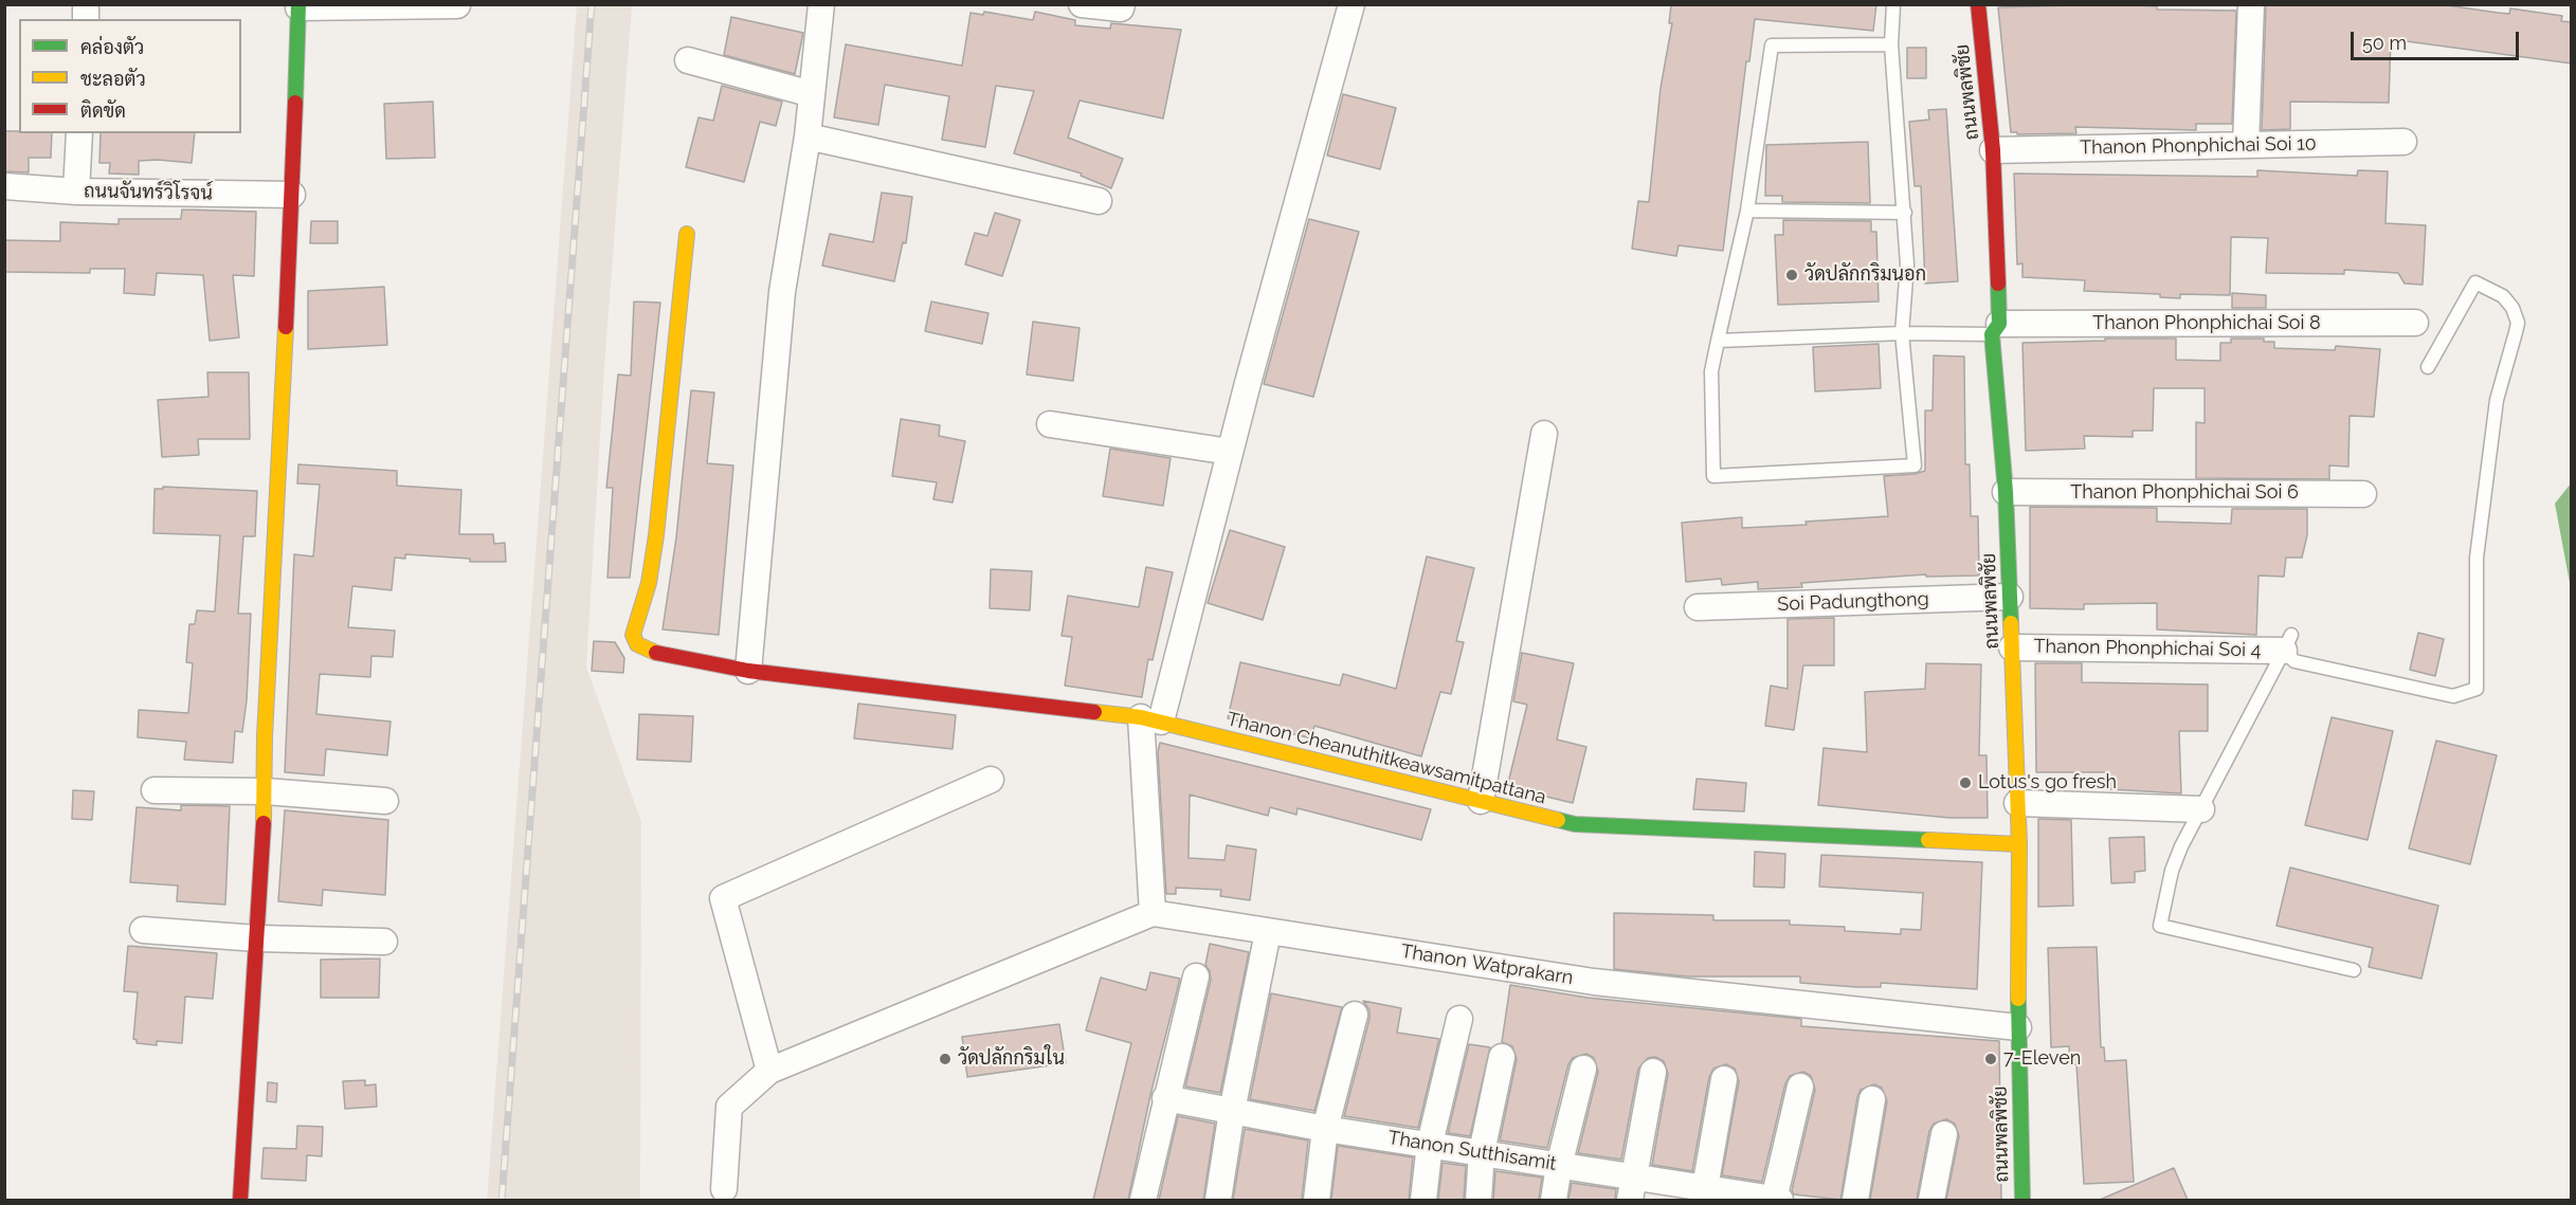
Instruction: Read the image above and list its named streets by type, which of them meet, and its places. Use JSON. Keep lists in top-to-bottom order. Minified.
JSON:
{"streets":{"street":["ถนนพลพิชัย","Thanon Phonphichai Soi 10","ถนนจันทร์วิโรจน์","Thanon Phonphichai Soi 8","Thanon Phonphichai Soi 6","Soi Padungthong","Thanon Phonphichai Soi 4","Thanon Cheanuthitkeawsamitpattana","Thanon Watprakarn","Thanon Sutthisamit"]},"crossings":[["ถนนพลพิชัย","Thanon Phonphichai Soi 10"],["ถนนพลพิชัย","Thanon Phonphichai Soi 8"],["ถนนพลพิชัย","Thanon Phonphichai Soi 6"],["ถนนพลพิชัย","Soi Padungthong"],["ถนนพลพิชัย","Thanon Phonphichai Soi 4"],["ถนนพลพิชัย","Thanon Cheanuthitkeawsamitpattana"],["ถนนพลพิชัย","Thanon Watprakarn"]],"places":["วัดปลักกริมนอก","Lotus's go fresh","วัดปลักกริมใน","7-Eleven"],"legend":["คล่องตัว","ชะลอตัว","ติดขัด"],"scale_bar":"50 m"}
